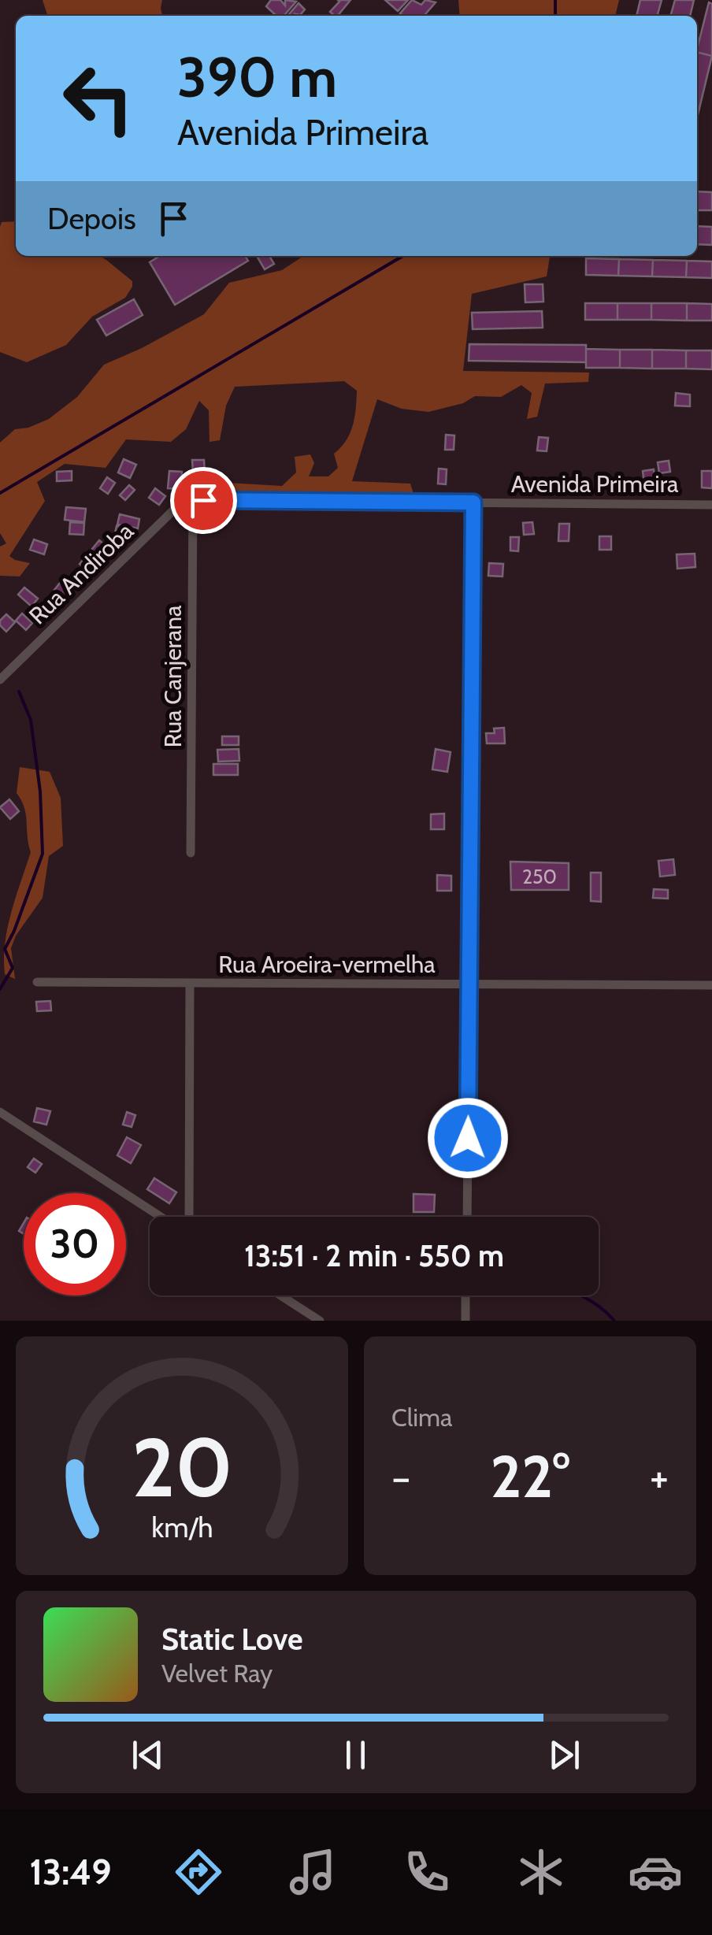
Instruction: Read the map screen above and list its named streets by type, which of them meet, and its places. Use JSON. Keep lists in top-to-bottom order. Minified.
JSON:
{"streets":{"street":["Avenida Primeira","Rua Andiroba","Rua Canjerana","Rua Aroeira-vermelha"]},"crossings":[["Avenida Primeira","Rua Andiroba"],["Avenida Primeira","Rua Canjerana"],["Rua Andiroba","Rua Canjerana"]],"house_numbers":["250"],"page":{"turn":["390 m","Avenida Primeira"],"then":"Depois","limit":"30","trip":"13:51 · 2 min · 550 m","tile":"Clima","heat":["−","22°","+"],"song":["Static Love","Velvet Ray"],"tabs":"13:49","gauge":["20","km/h"]}}
